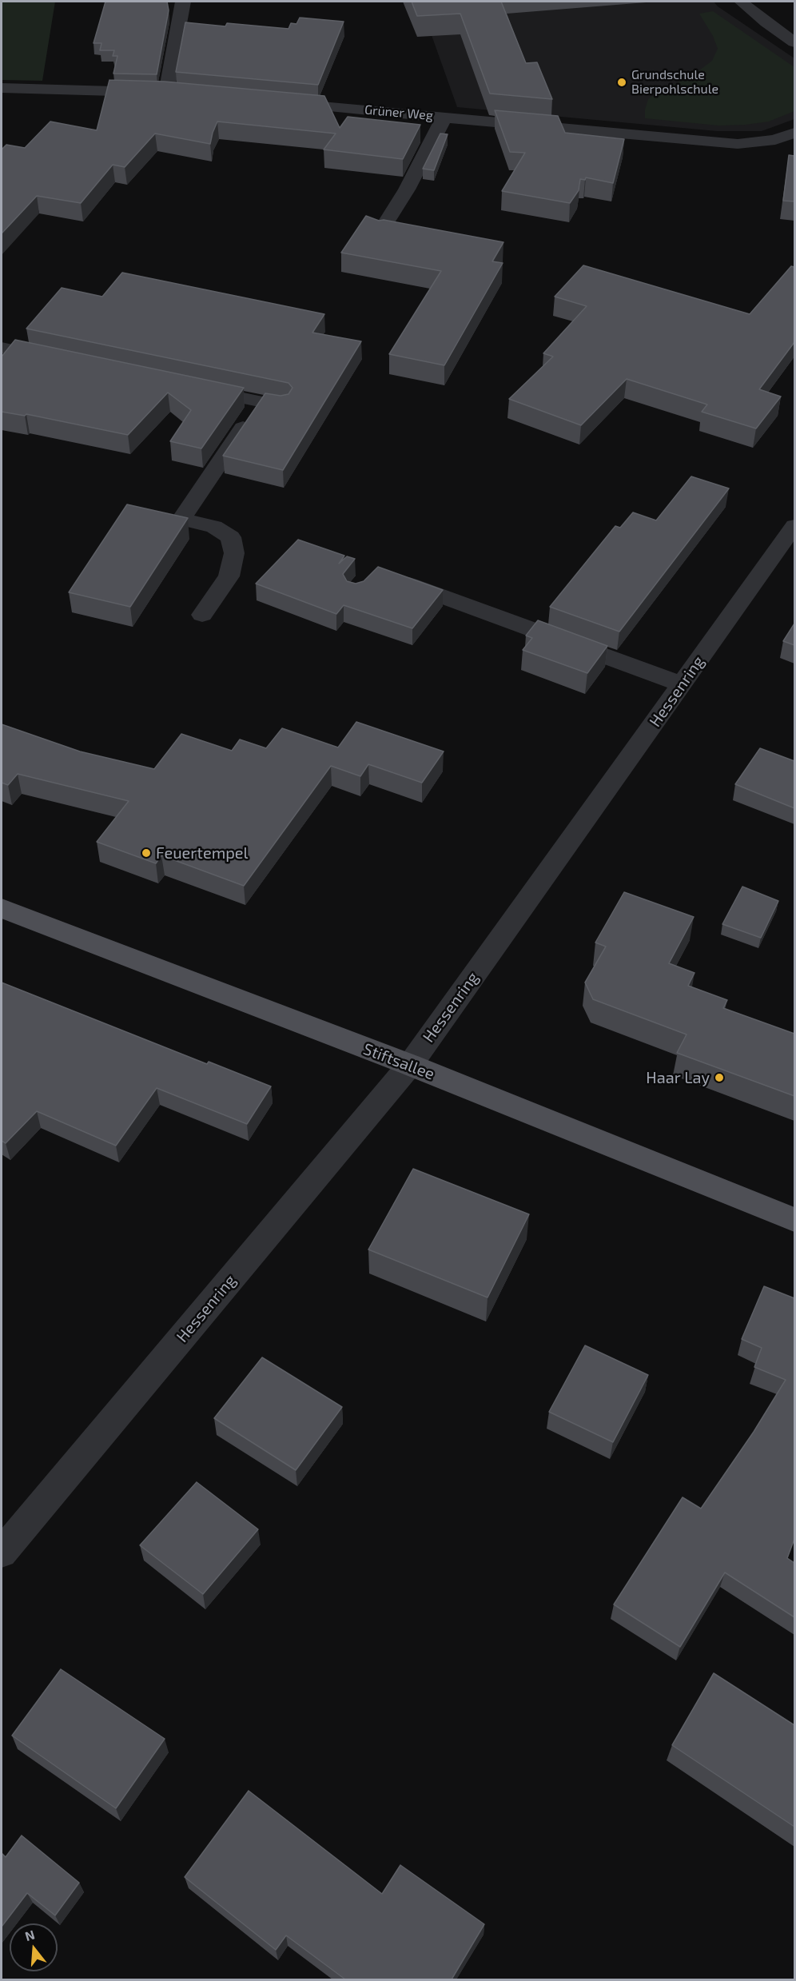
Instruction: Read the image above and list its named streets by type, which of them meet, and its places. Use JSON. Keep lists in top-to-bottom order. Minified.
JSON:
{"streets":{"main road":["Stiftsallee"],"street":["Grüner Weg","Hessenring"]},"crossings":[["Hessenring","Stiftsallee"]],"places":["Grundschule Bierpohlschule","Feuertempel","Haar Lay"],"north":"top"}
